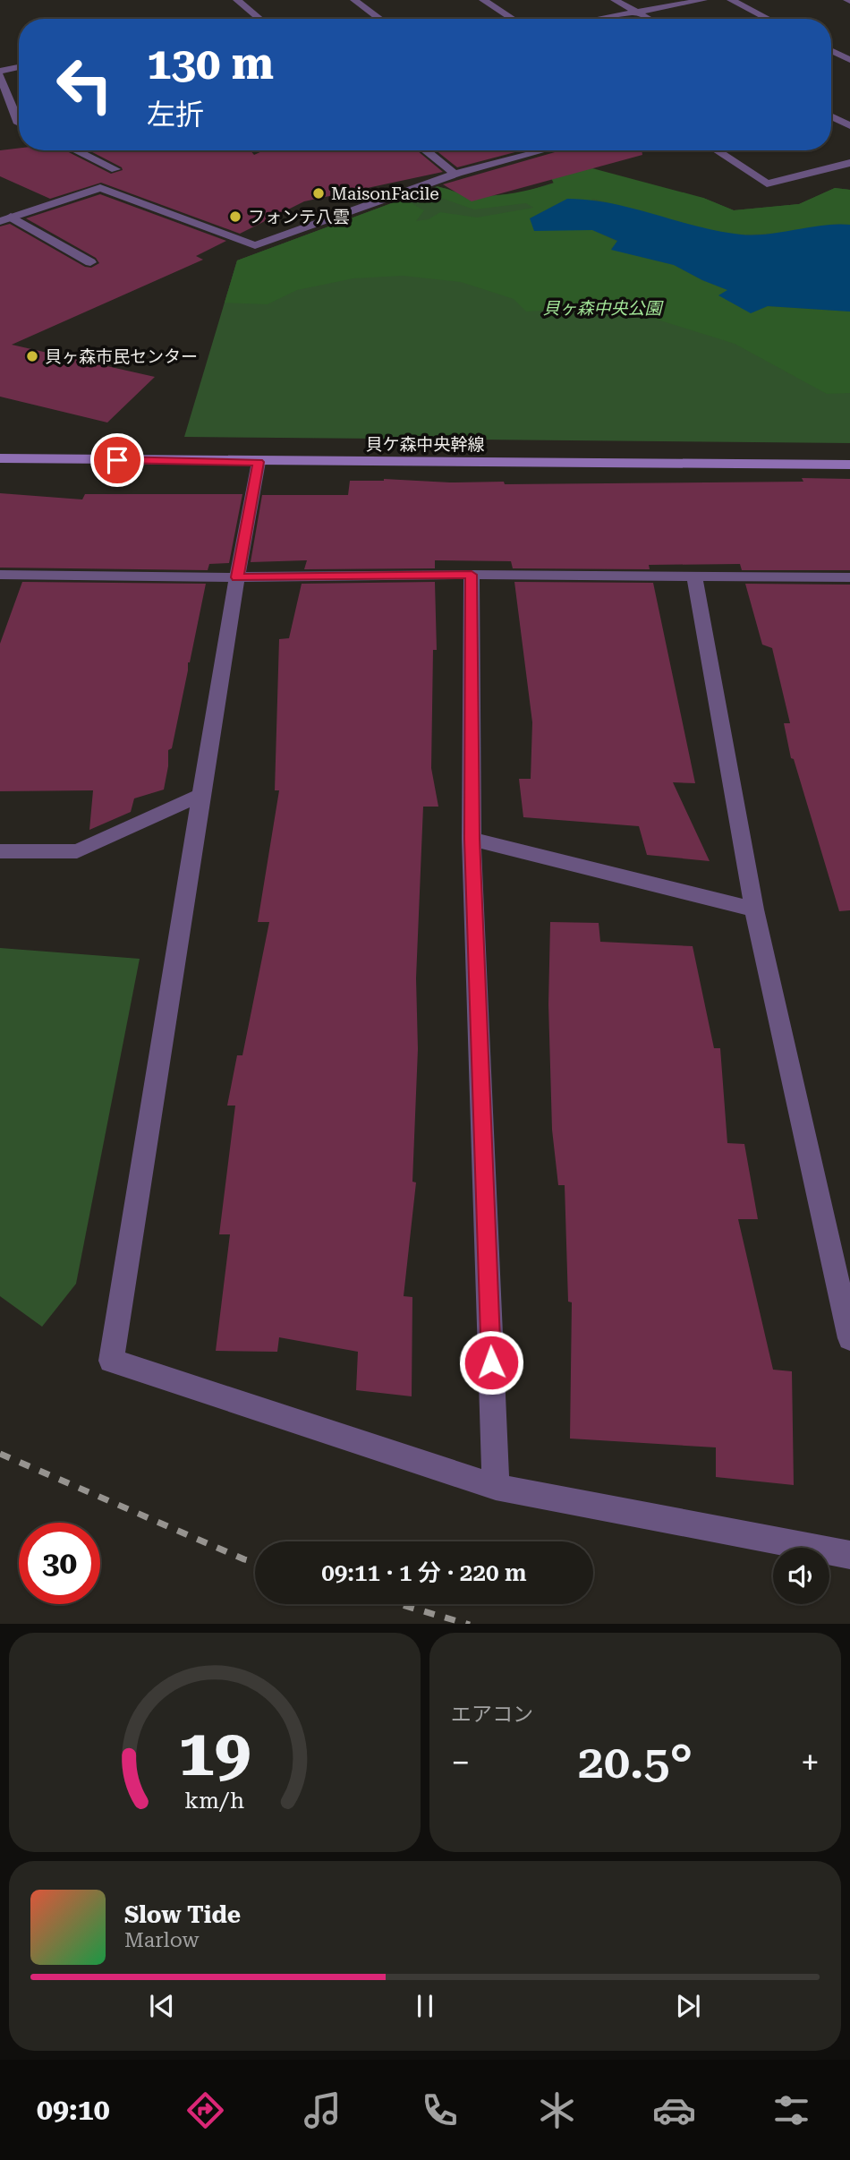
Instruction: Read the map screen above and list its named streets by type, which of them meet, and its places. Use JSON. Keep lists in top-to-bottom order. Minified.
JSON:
{"streets":{"street":["貝ケ森中央幹線"]},"parks":["貝ヶ森中央公園"],"places":["MaisonFacile","フォンテ八雲","貝ヶ森市民センター"],"page":{"turn":["130 m","左折"],"limit":"30","trip":"09:11 · 1 分 · 220 m","tile":"エアコン","heat":["−","20.5°","+"],"song":["Slow Tide","Marlow"],"tabs":"09:10","gauge":["19","km/h"]}}
